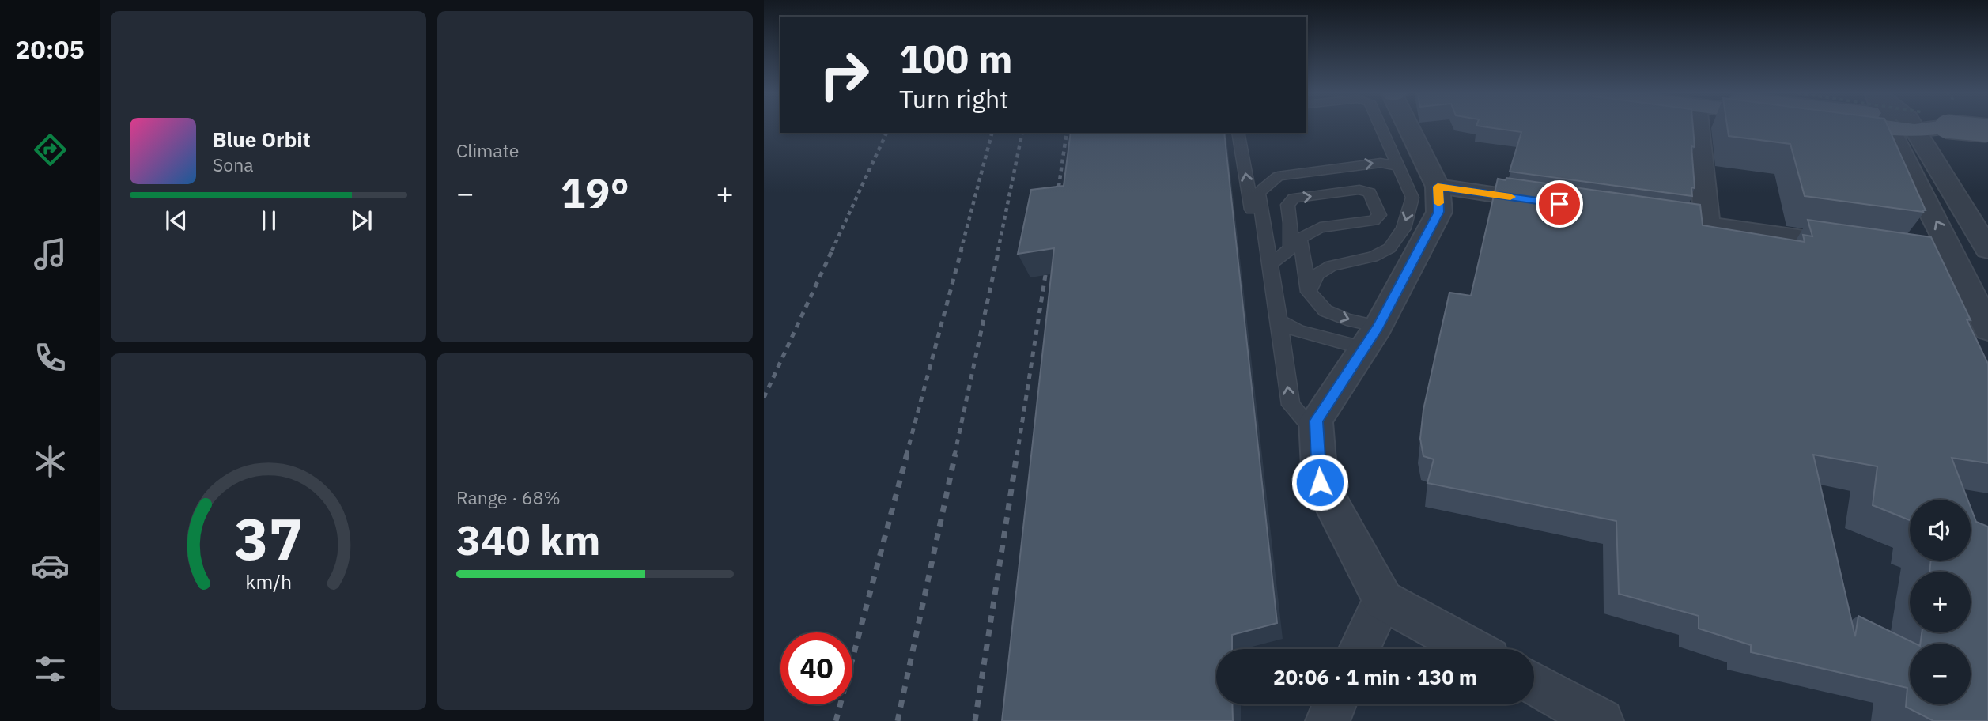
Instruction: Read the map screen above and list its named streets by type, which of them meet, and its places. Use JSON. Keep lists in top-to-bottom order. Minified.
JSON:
{"page":{"tabs":"20:05","tile":["Climate",["Range · 68%","340 km"]],"turn":["100 m","Turn right"],"song":["Blue Orbit","Sona"],"heat":["−","19°","+"],"map_buttons":["+","−"],"limit":"40","trip":"20:06 · 1 min · 130 m","gauge":["37","km/h"]}}
